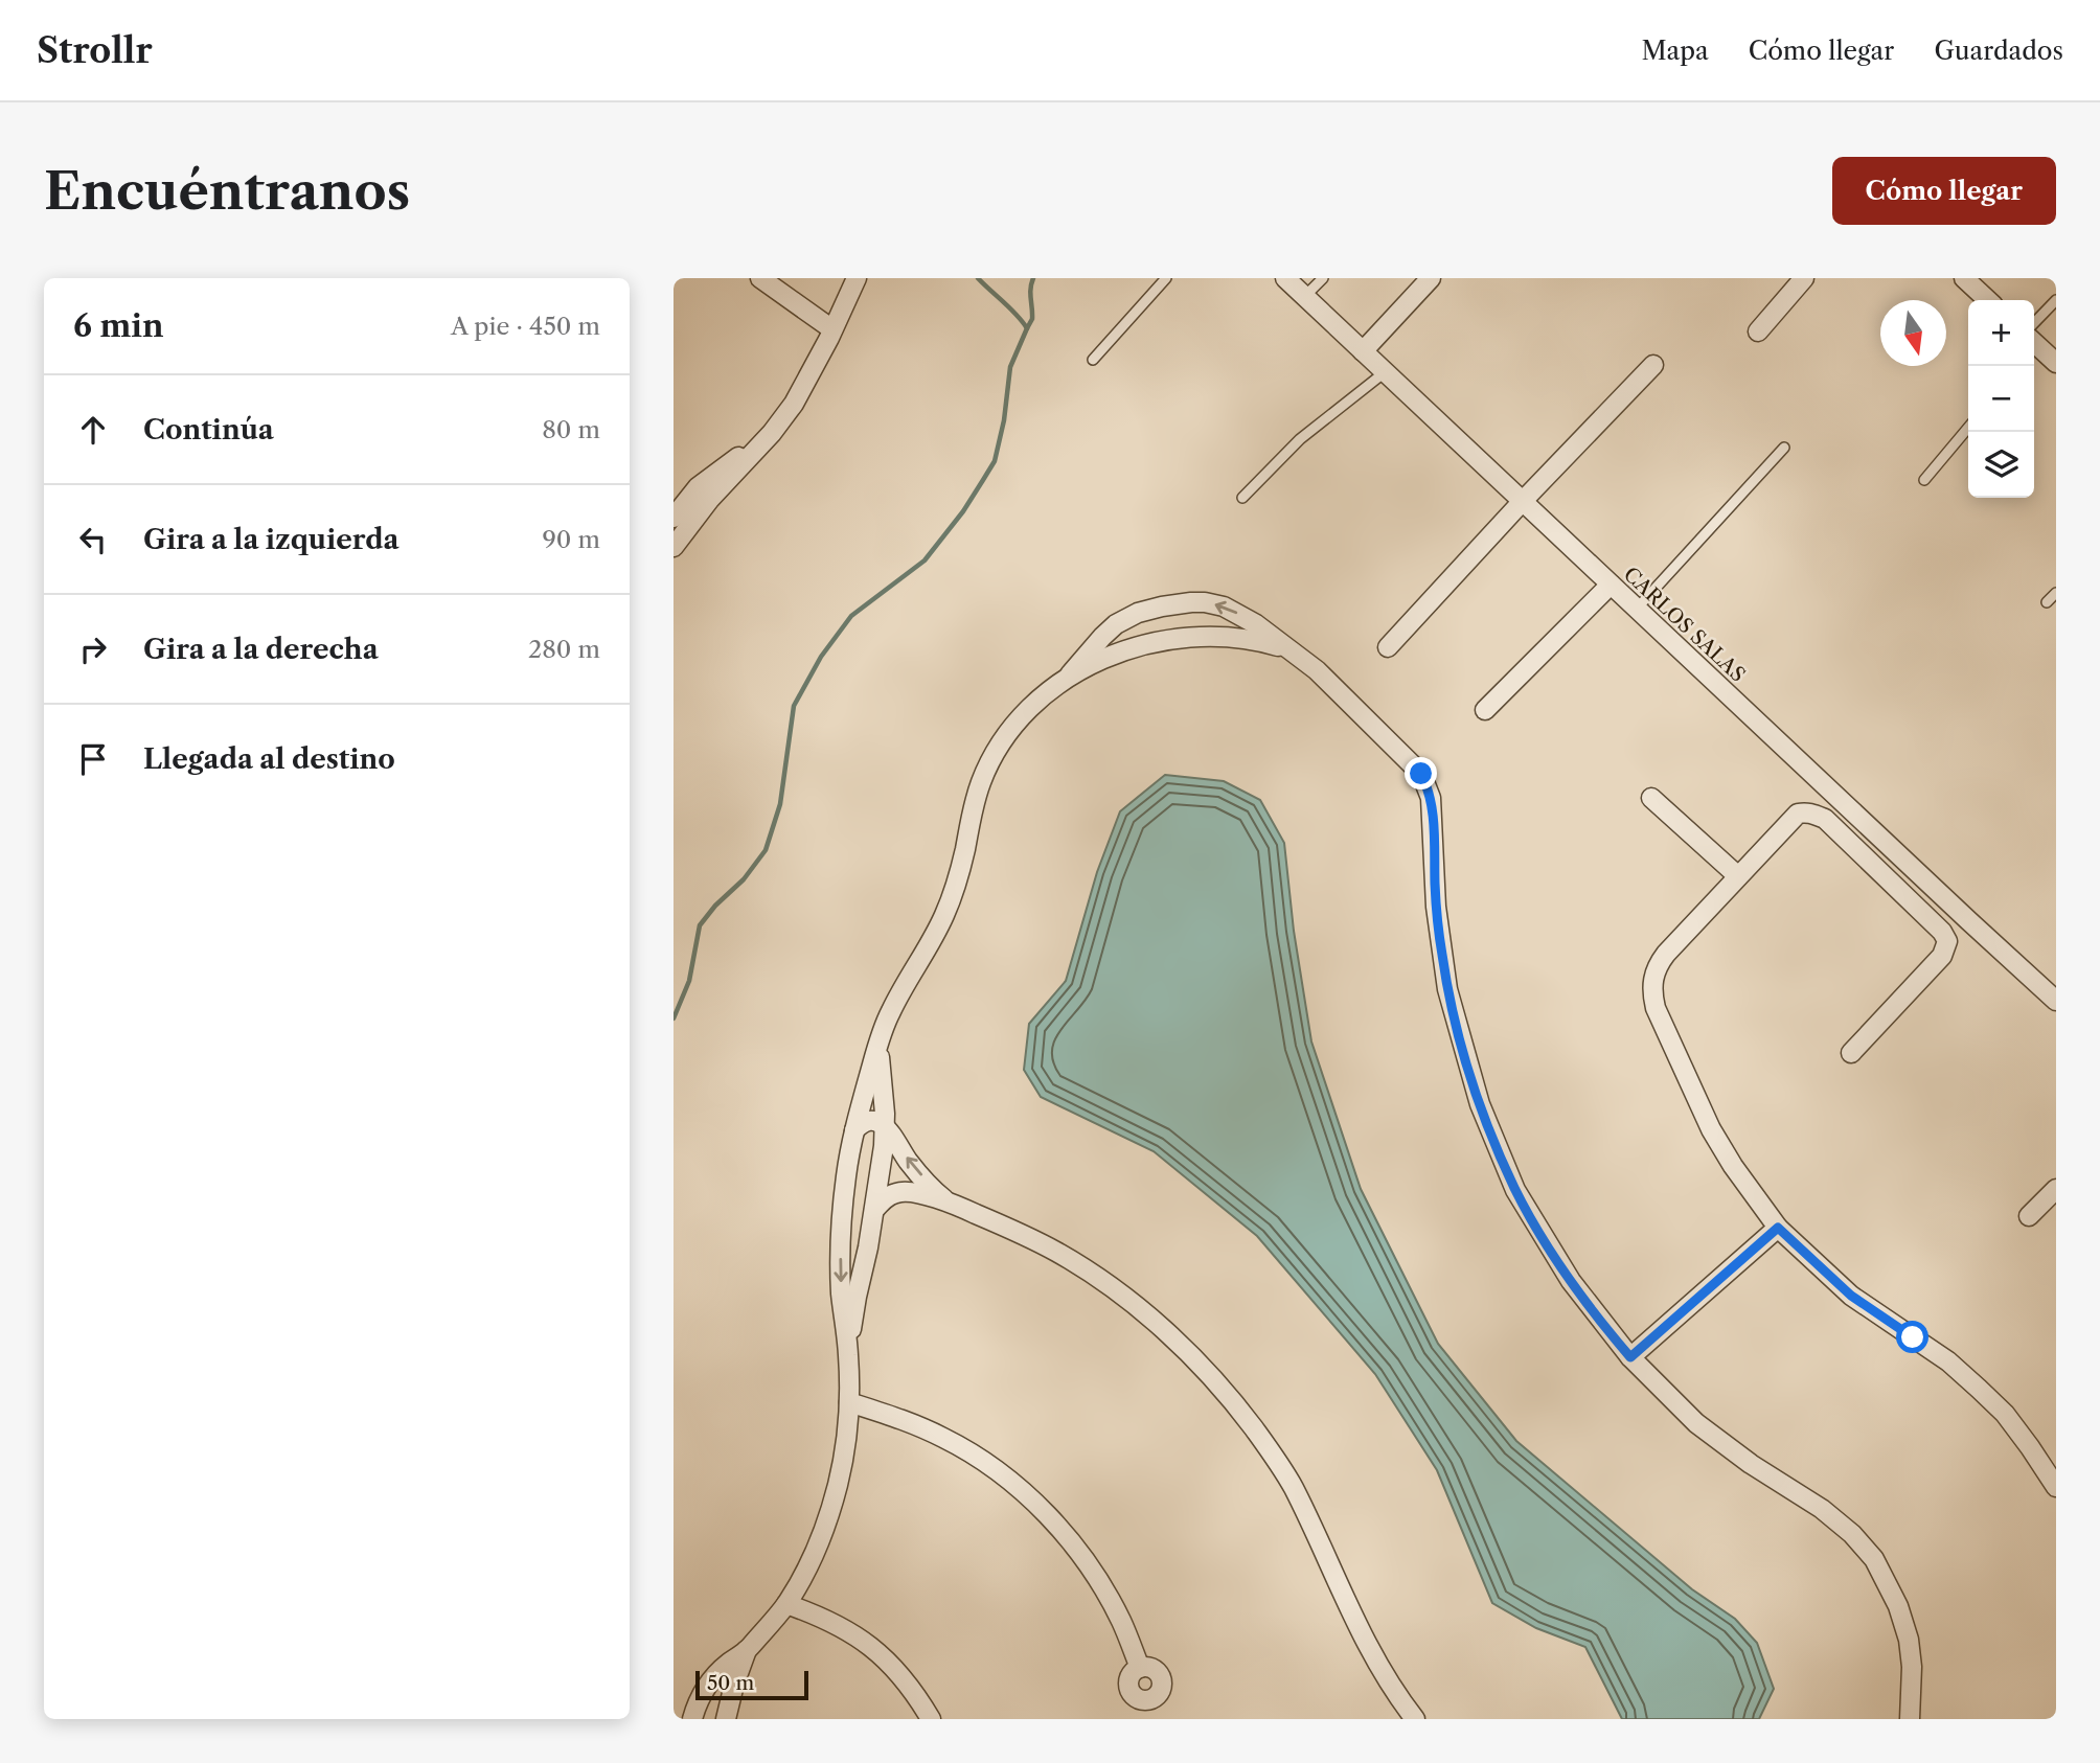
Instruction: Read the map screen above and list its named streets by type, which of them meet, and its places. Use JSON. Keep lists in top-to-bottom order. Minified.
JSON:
{"streets":{"street":["CARLOS SALAS"]},"scale_bar":"50 m","north":"bottom","page":{"header":"Strollr","nav":["Mapa","Cómo llegar","Guardados"],"buttons":"Cómo llegar","title":"Encuéntranos","heading":["6 min","A pie · 450 m"],"map_buttons":["+","−"],"list":[["Continúa","80 m"],["Gira a la izquierda","90 m"],["Gira a la derecha","280 m"],"Llegada al destino"],"scale":"50 m"}}
